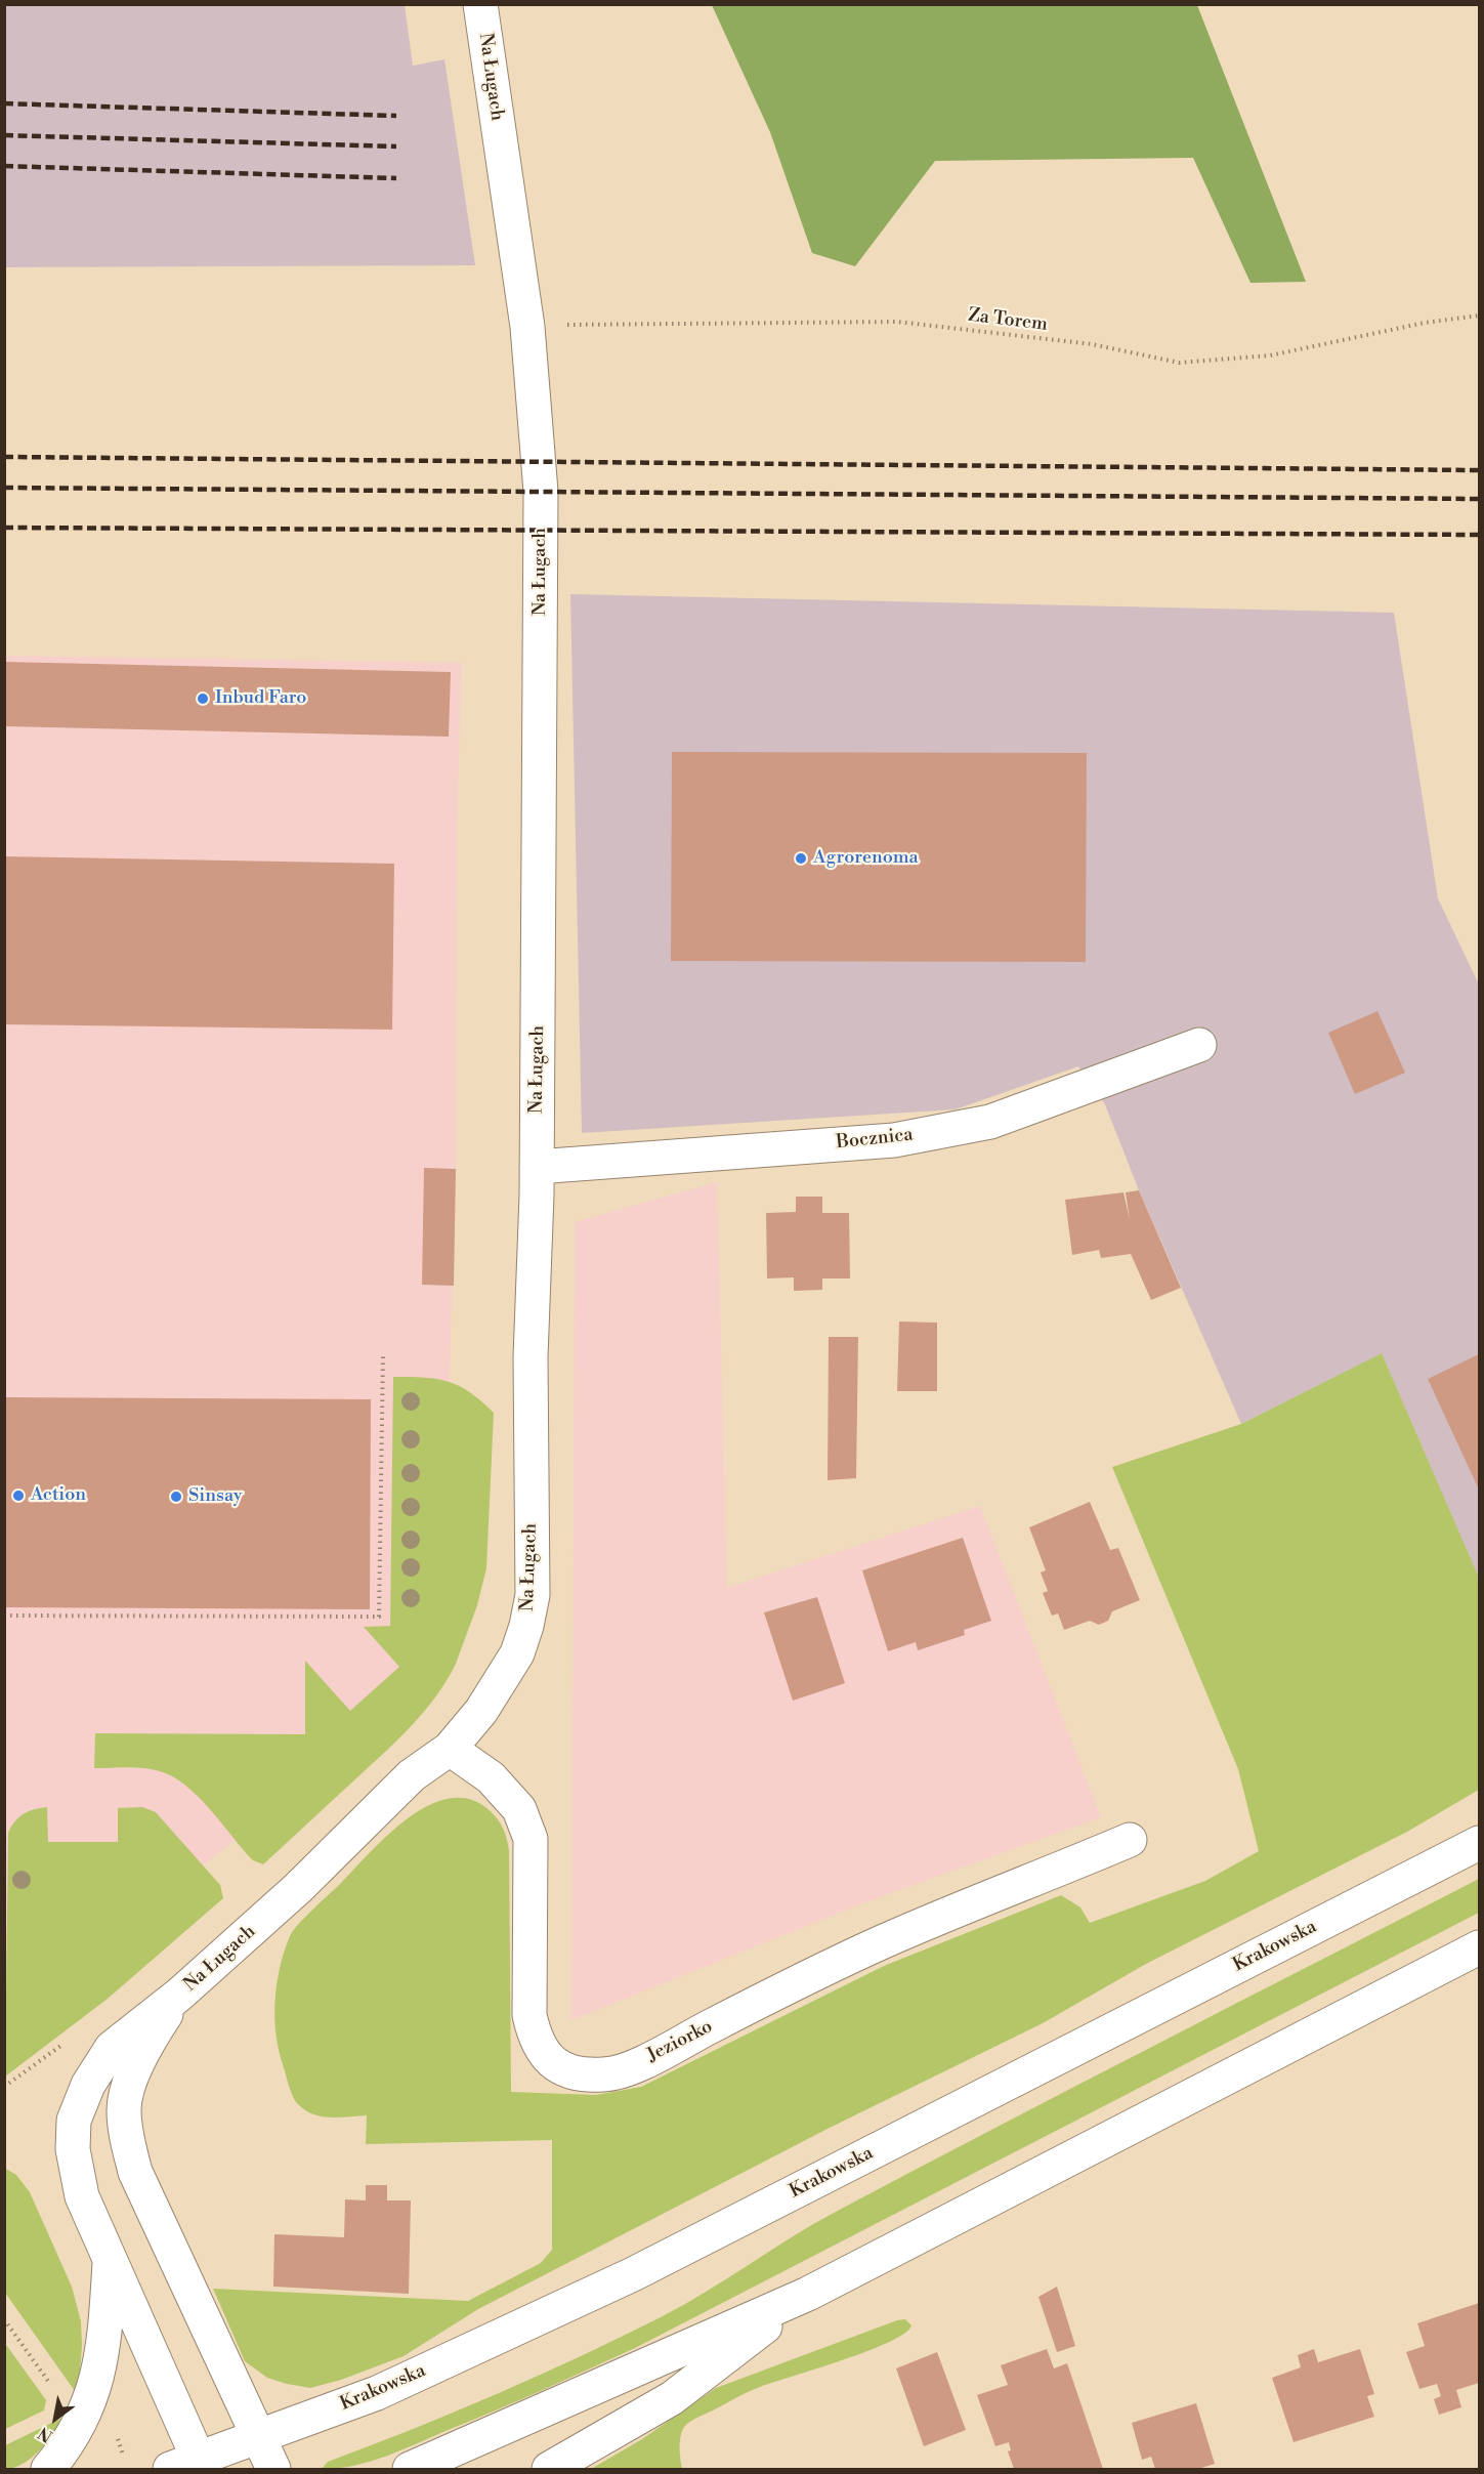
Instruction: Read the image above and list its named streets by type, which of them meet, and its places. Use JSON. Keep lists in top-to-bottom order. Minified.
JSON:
{"streets":{"street":["Na Ługach","Bocznica","Krakowska","Jeziorko"],"path":["Za Torem"]},"crossings":[["Na Ługach","Za Torem"],["Na Ługach","Bocznica"],["Na Ługach","Krakowska"],["Na Ługach","Jeziorko"]],"places":["Inbud Faro","Agrorenoma","Action","Sinsay"],"north":"bottom left"}
